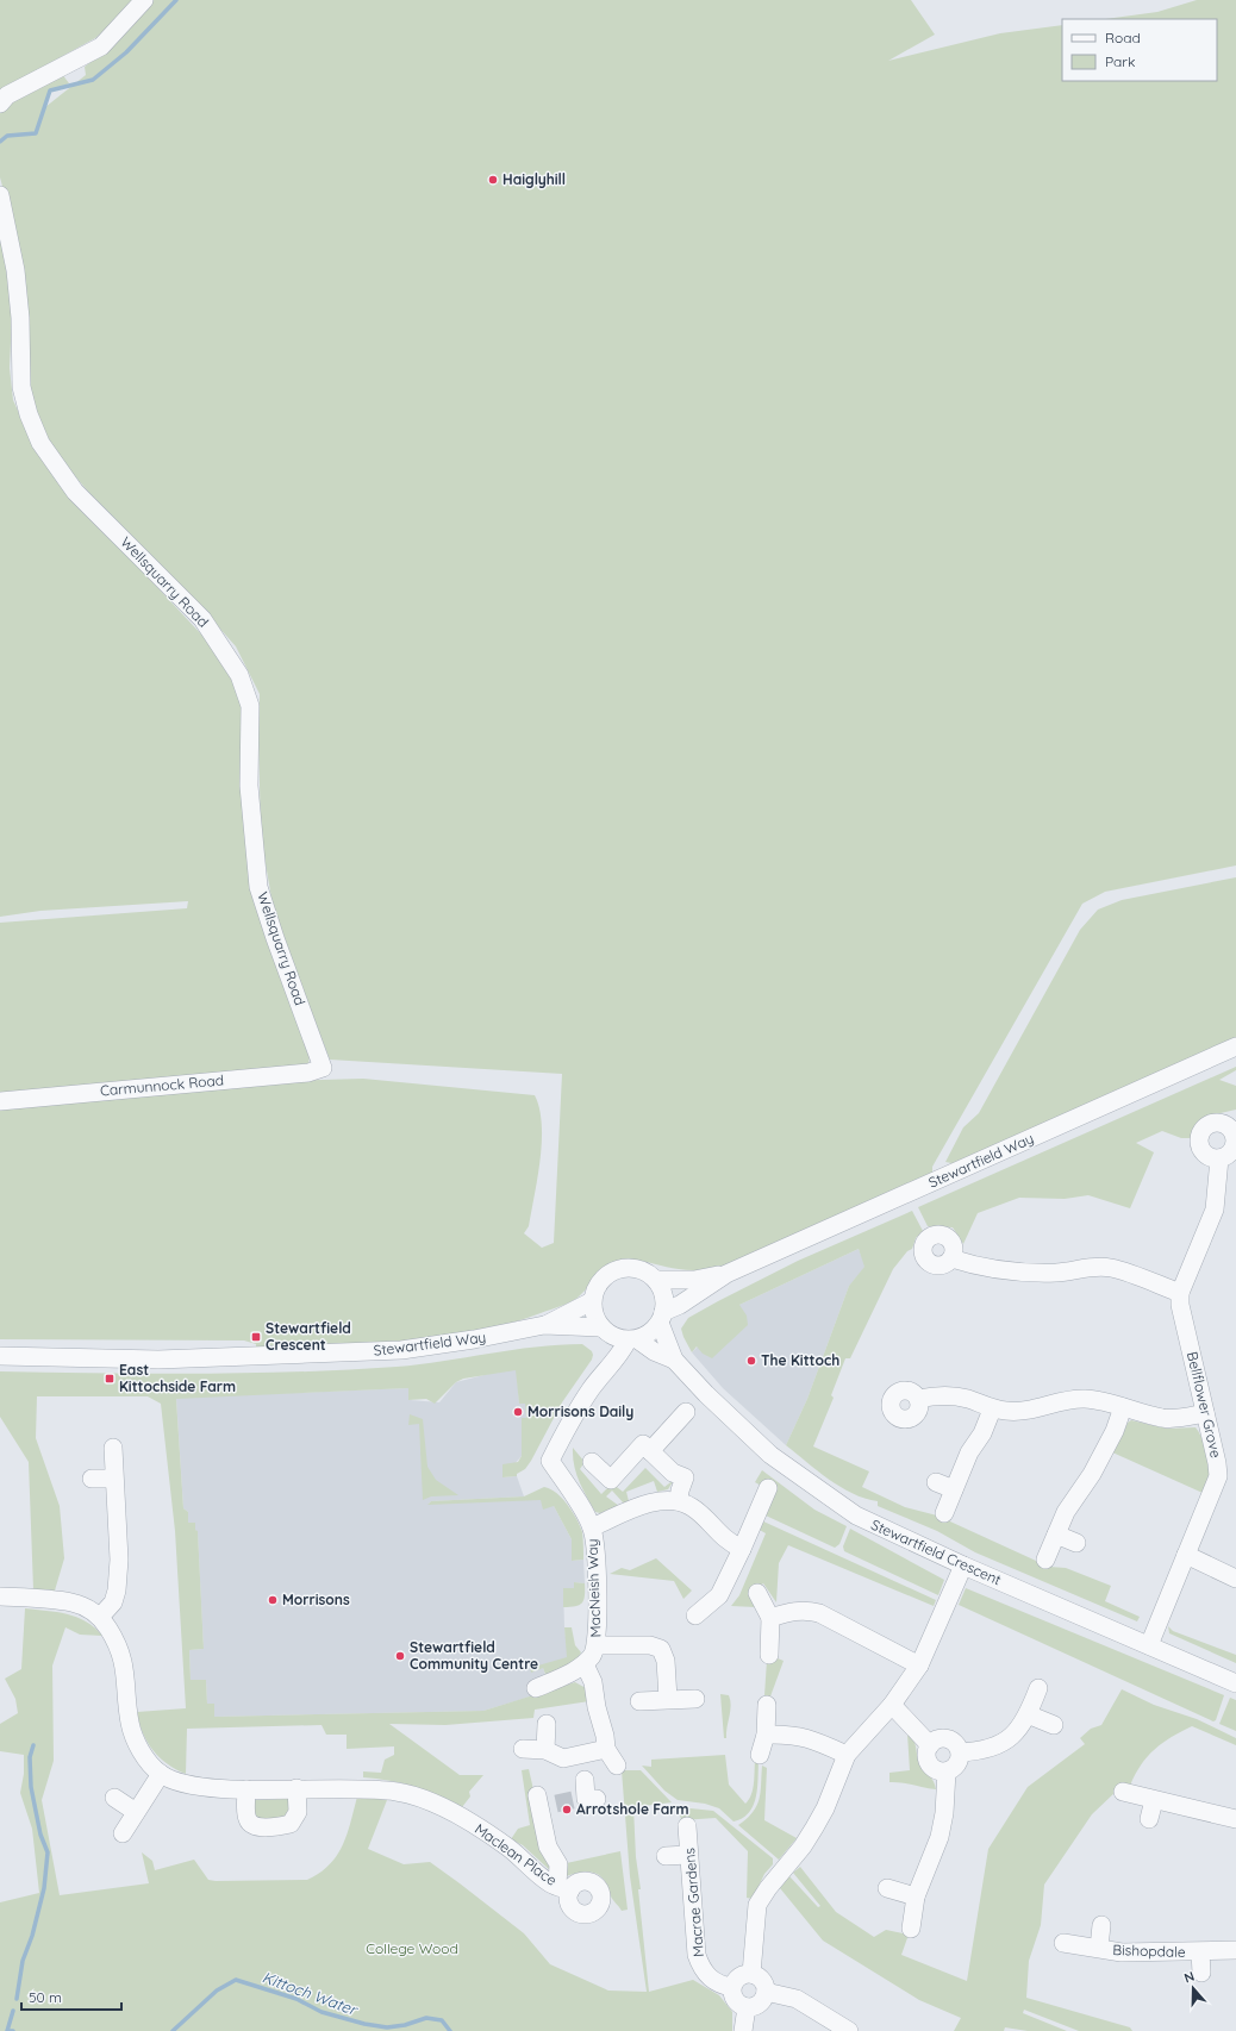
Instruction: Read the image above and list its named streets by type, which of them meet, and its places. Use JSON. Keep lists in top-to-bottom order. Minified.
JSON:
{"streets":{"street":["Wellsquarry Road","Carmunnock Road","Stewartfield Way","Bellflower Grove","Stewartfield Crescent","MacNeish Way","Maclean Place","Macrae Gardens","Bishopdale"]},"crossings":[["Wellsquarry Road","Carmunnock Road"],["Stewartfield Way","Stewartfield Crescent"],["Stewartfield Way","MacNeish Way"],["Bellflower Grove","Stewartfield Crescent"],["Stewartfield Crescent","MacNeish Way"]],"water":["Kittoch Water"],"parks":["College Wood"],"places":{"other":["Haiglyhill","The Kittoch","Morrisons Daily","Morrisons","Stewartfield Community Centre","Arrotshole Farm"],"transit":["Stewartfield Crescent","East Kittochside Farm"]},"legend":["Road","Park"],"scale_bar":"50 m","north":"top"}
